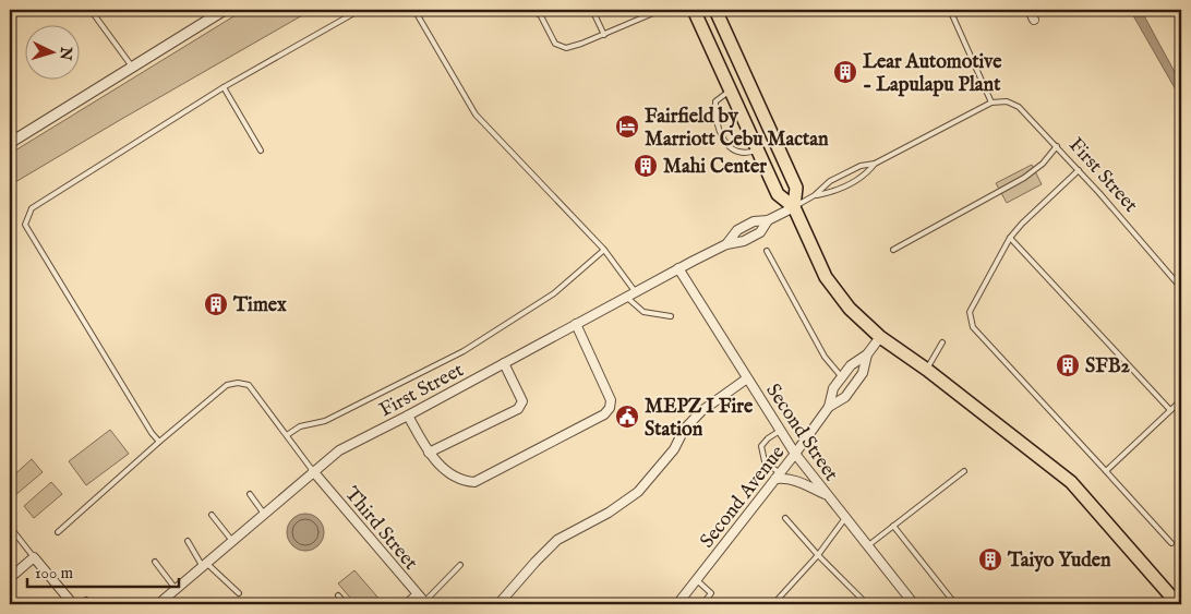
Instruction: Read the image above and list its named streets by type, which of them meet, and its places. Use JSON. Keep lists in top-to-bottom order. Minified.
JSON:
{"streets":{"street":["First Street","Second Street","Second Avenue","Third Street"]},"crossings":[["First Street","Second Street"],["First Street","Third Street"],["Second Street","Second Avenue"]],"places":{"building":["Lear Automotive - Lapulapu Plant","Mahi Center","Timex","SFB2","Taiyo Yuden"],"hotel":["Fairfield by Marriott Cebu Mactan"],"public building":["MEPZ I Fire Station"]},"scale_bar":"100 m","north":"right"}
